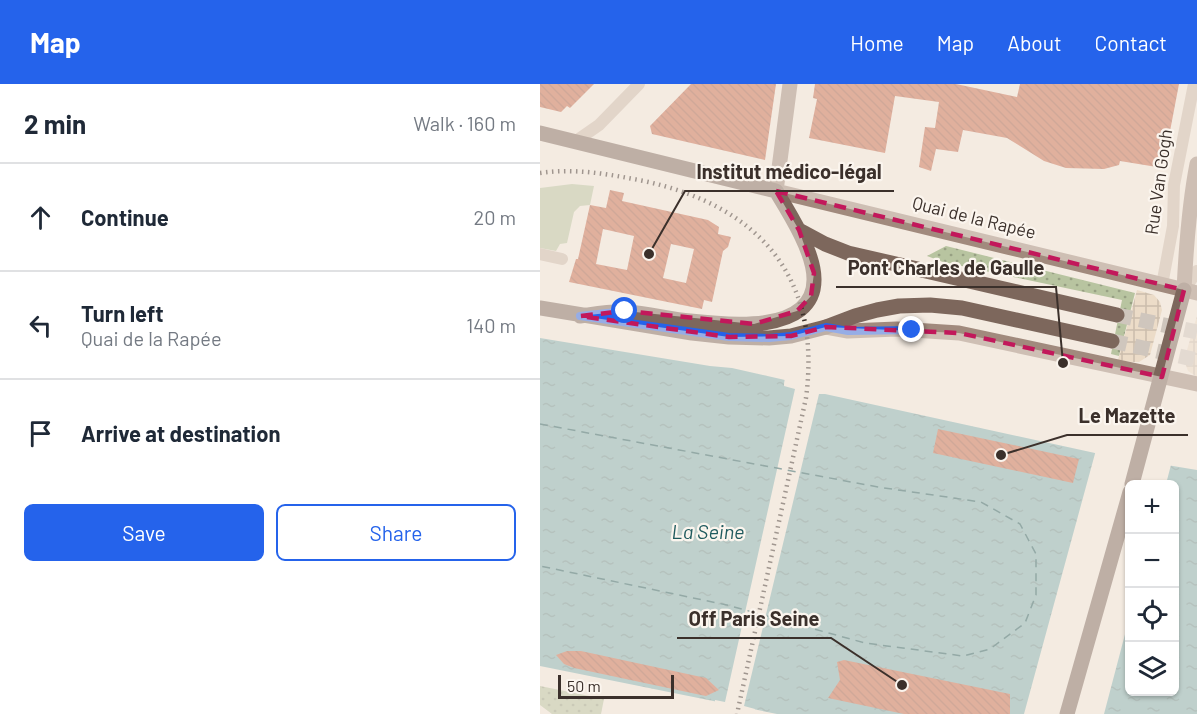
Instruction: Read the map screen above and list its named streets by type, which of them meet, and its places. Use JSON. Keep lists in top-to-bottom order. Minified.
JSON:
{"streets":{"main road":["Rue Van Gogh","Quai de la Rapée"]},"crossings":[["Rue Van Gogh","Quai de la Rapée"]],"water":["La Seine"],"places":["Institut médico-légal","Pont Charles de Gaulle","Le Mazette","Off Paris Seine"],"scale_bar":"50 m","page":{"header":"Map","nav":["Home","Map","About","Contact"],"heading":["2 min","Walk · 160 m"],"list":[["Continue","20 m"],["Turn left","Quai de la Rapée","140 m"],"Arrive at destination"],"map_buttons":["+","−"],"buttons":["Save","Share"],"scale":"50 m"}}
